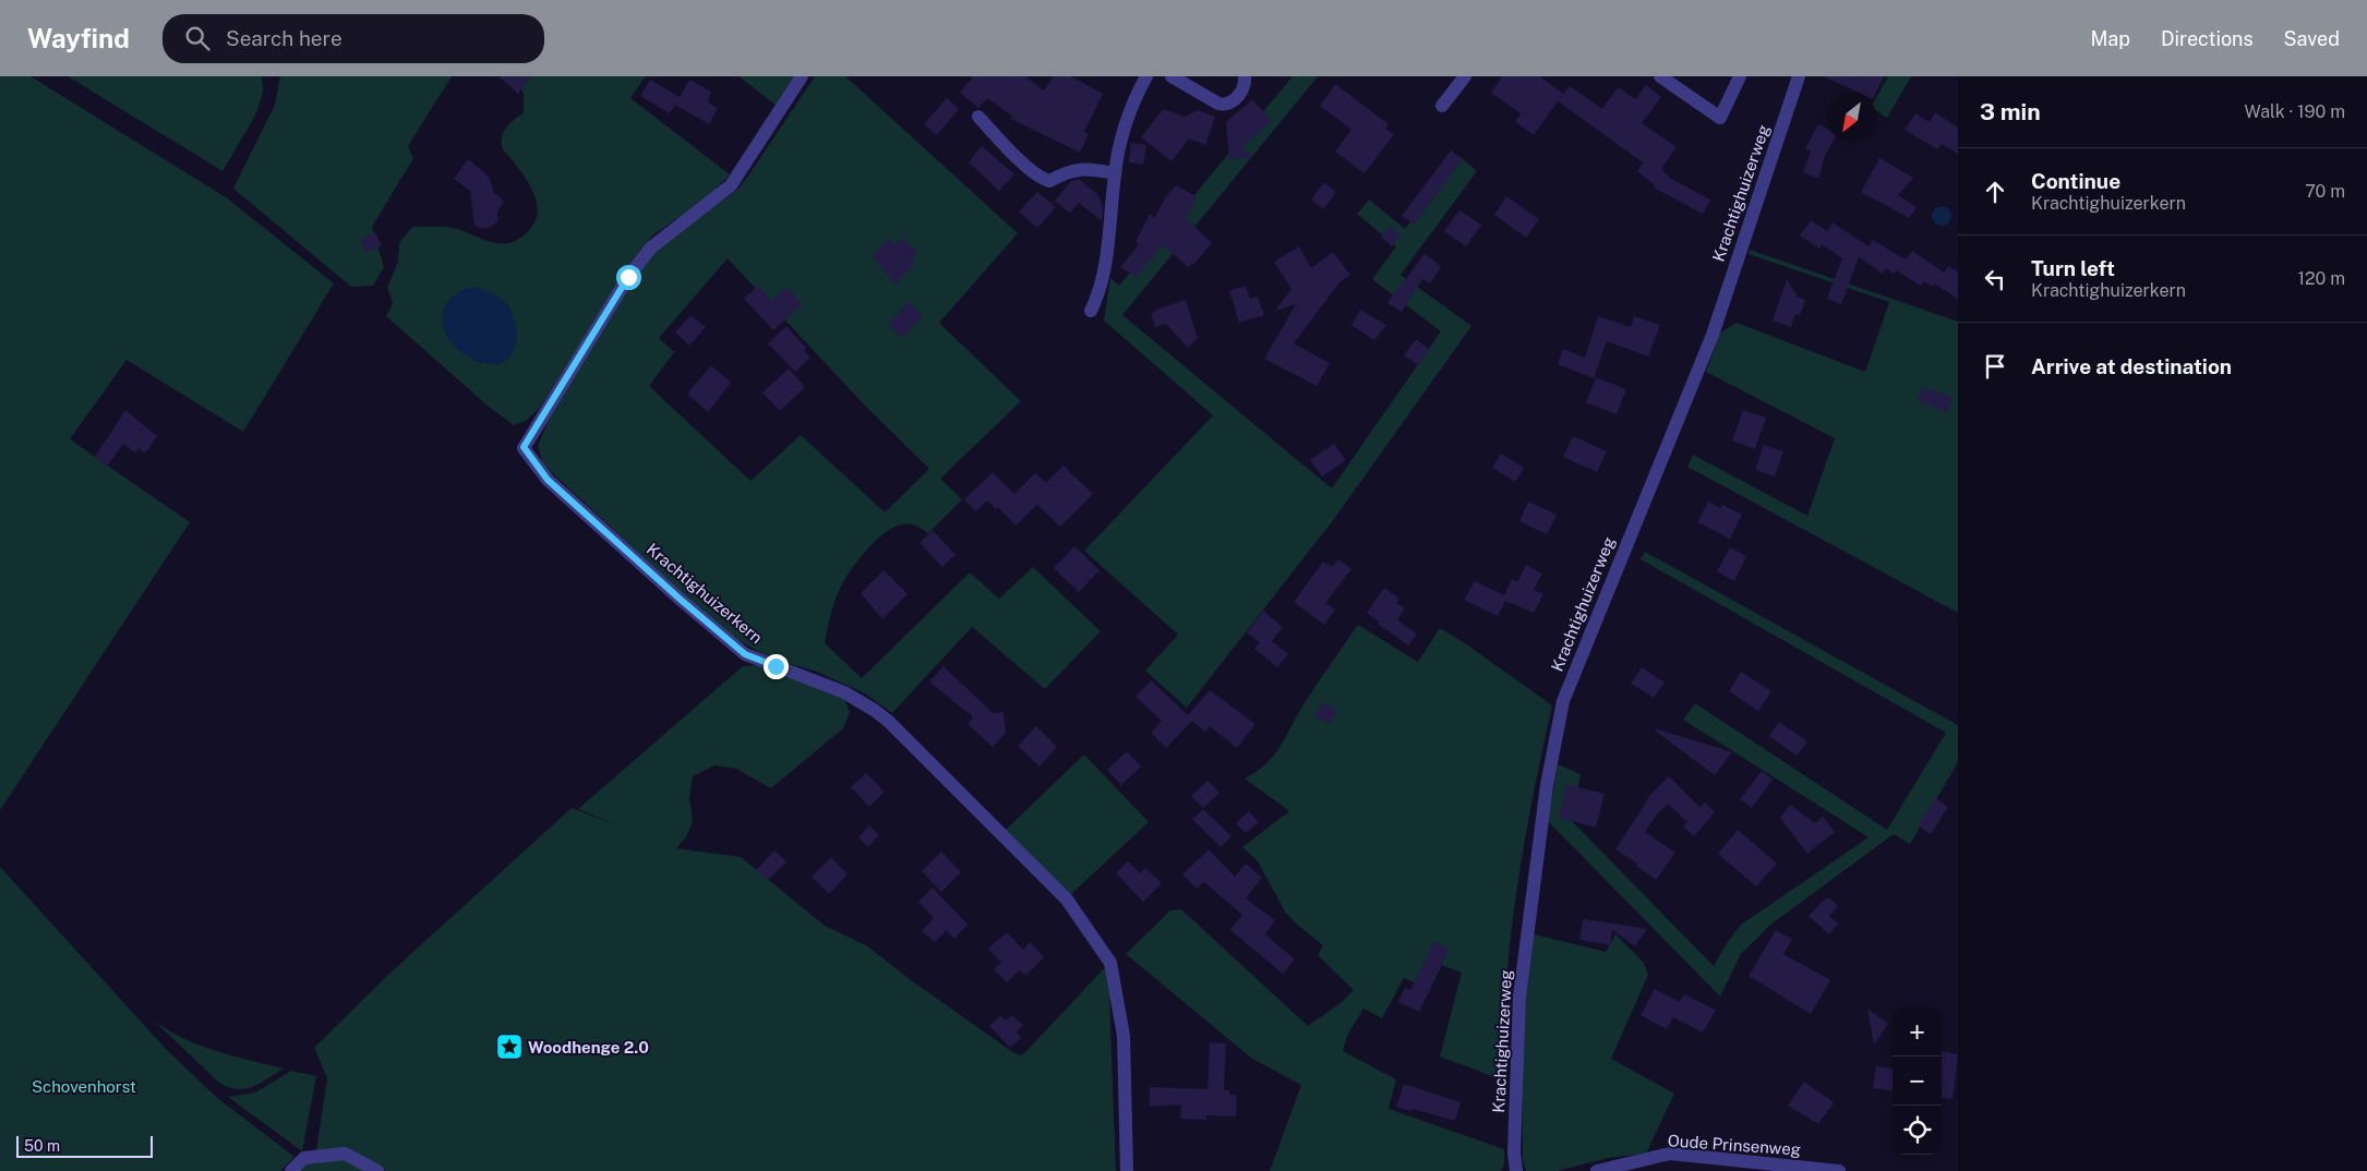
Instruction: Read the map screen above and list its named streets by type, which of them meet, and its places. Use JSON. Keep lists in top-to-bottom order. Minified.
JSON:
{"streets":{"street":["Krachtighuizerweg","Krachtighuizerkern","Oude Prinsenweg"]},"parks":["Schovenhorst"],"places":{"place":["Woodhenge 2.0"]},"scale_bar":"50 m","north":"bottom left","page":{"header":"Wayfind","search":"Search here","nav":["Map","Directions","Saved"],"heading":["3 min","Walk · 190 m"],"list":[["Continue","Krachtighuizerkern","70 m"],["Turn left","Krachtighuizerkern","120 m"],"Arrive at destination"],"map_buttons":["+","−"],"scale":"50 m"}}
